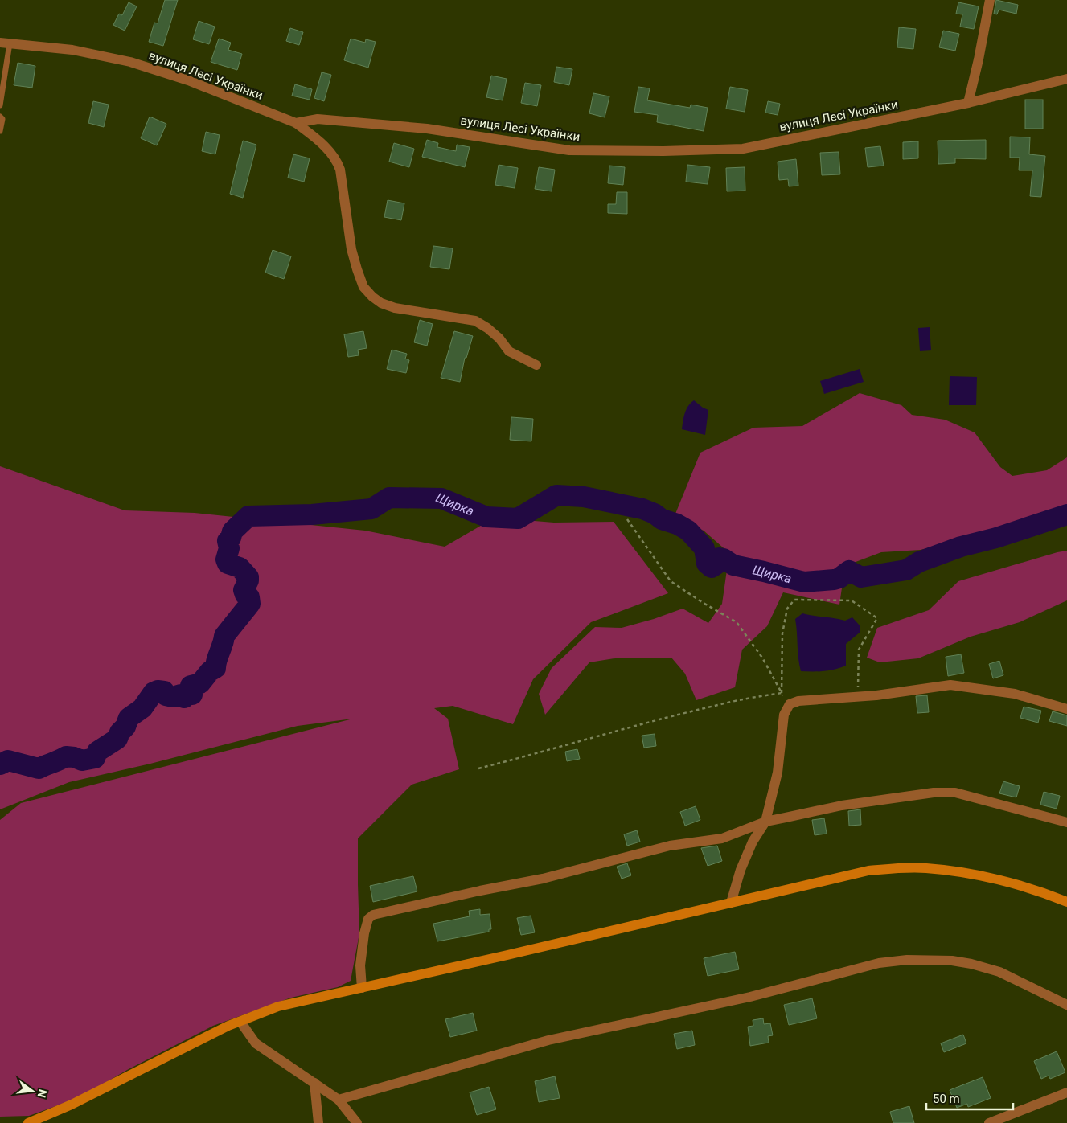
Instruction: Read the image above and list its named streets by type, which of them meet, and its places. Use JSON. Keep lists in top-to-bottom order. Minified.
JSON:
{"streets":{"street":["вулиця Лесі Українки"]},"water":["Щирка"],"scale_bar":"50 m","north":"right"}
